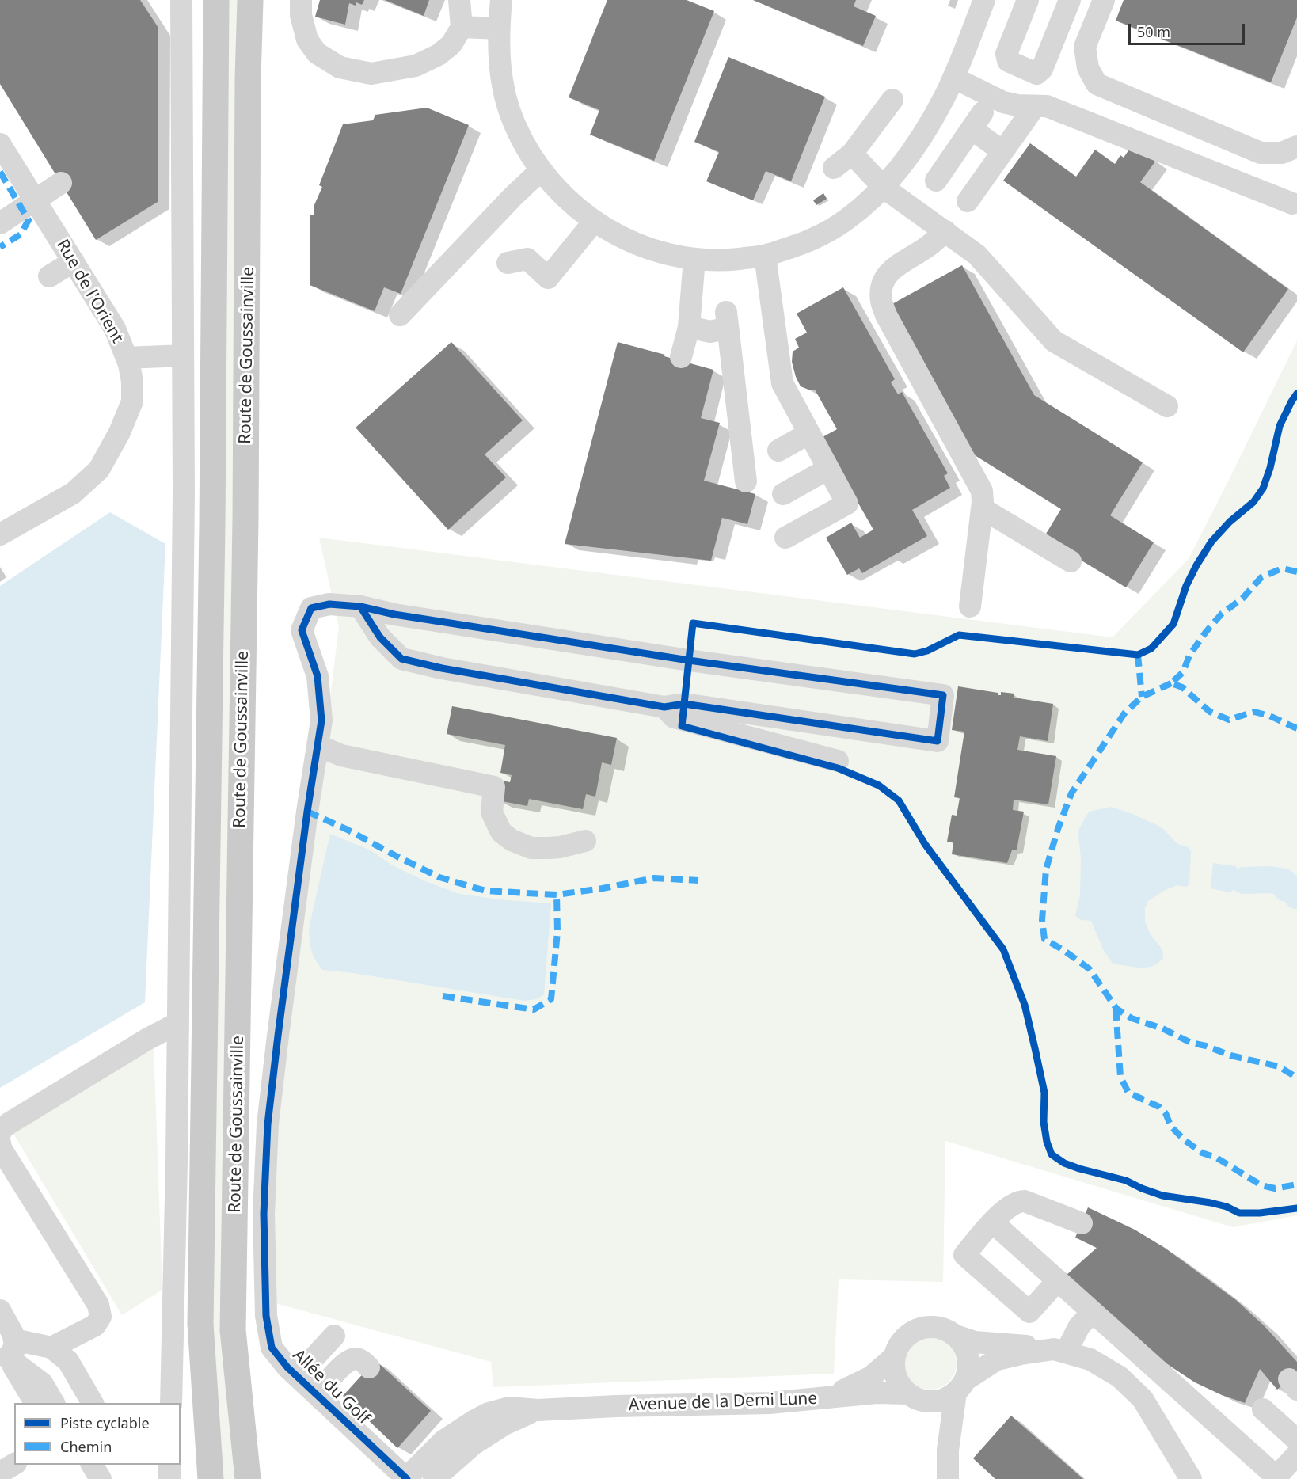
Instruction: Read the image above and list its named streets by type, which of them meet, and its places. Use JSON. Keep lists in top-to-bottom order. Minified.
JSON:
{"streets":{"main road":["Route de Goussainville"],"street":["Rue de l'Orient","Allée du Golf","Avenue de la Demi Lune"]},"crossings":[["Allée du Golf","Avenue de la Demi Lune"]],"legend":["Piste cyclable","Chemin"],"scale_bar":"50 m"}
